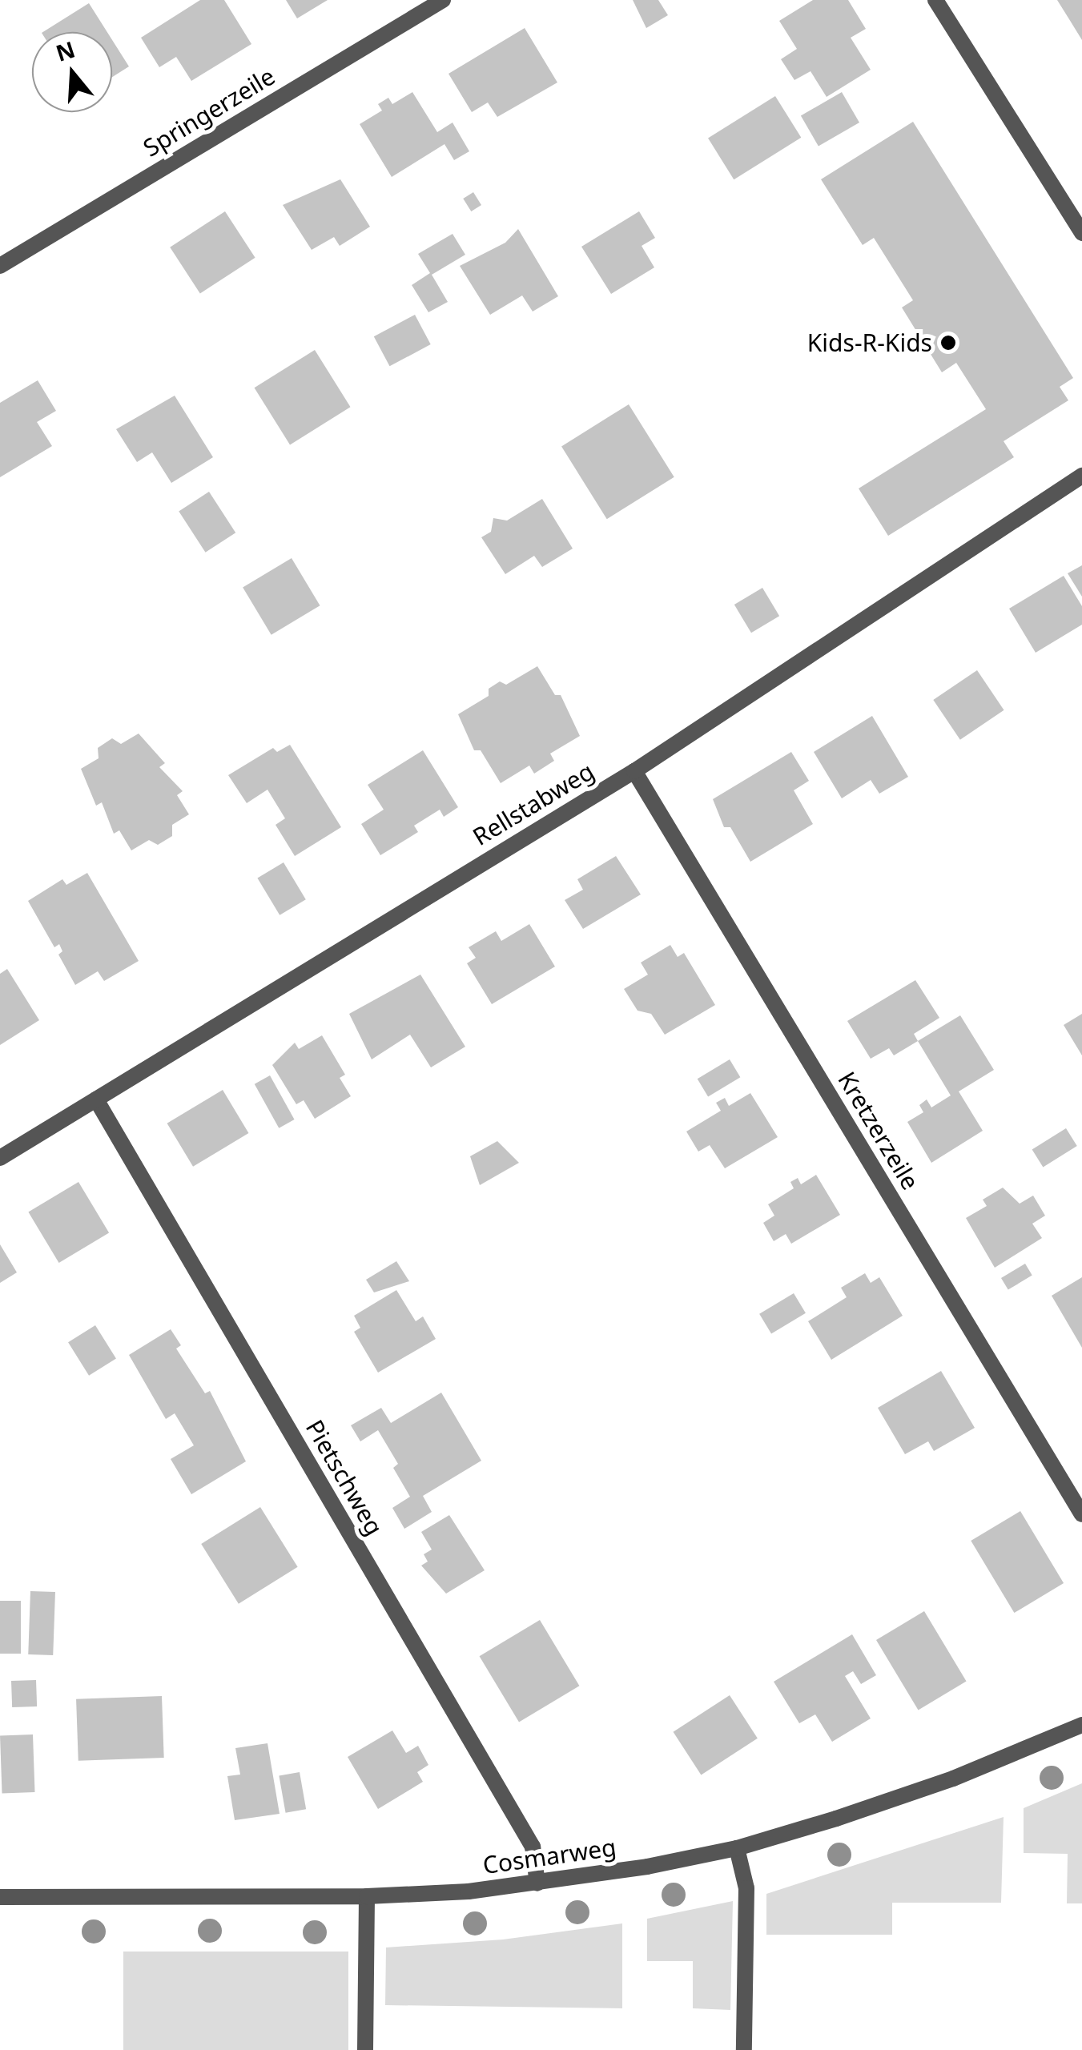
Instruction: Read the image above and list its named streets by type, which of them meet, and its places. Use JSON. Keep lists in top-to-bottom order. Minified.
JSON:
{"streets":{"street":["Springerzeile","Rellstabweg","Kretzerzeile","Pietschweg","Cosmarweg"]},"crossings":[["Rellstabweg","Kretzerzeile"],["Rellstabweg","Pietschweg"],["Pietschweg","Cosmarweg"]],"places":["Kids-R-Kids"],"north":"top"}
